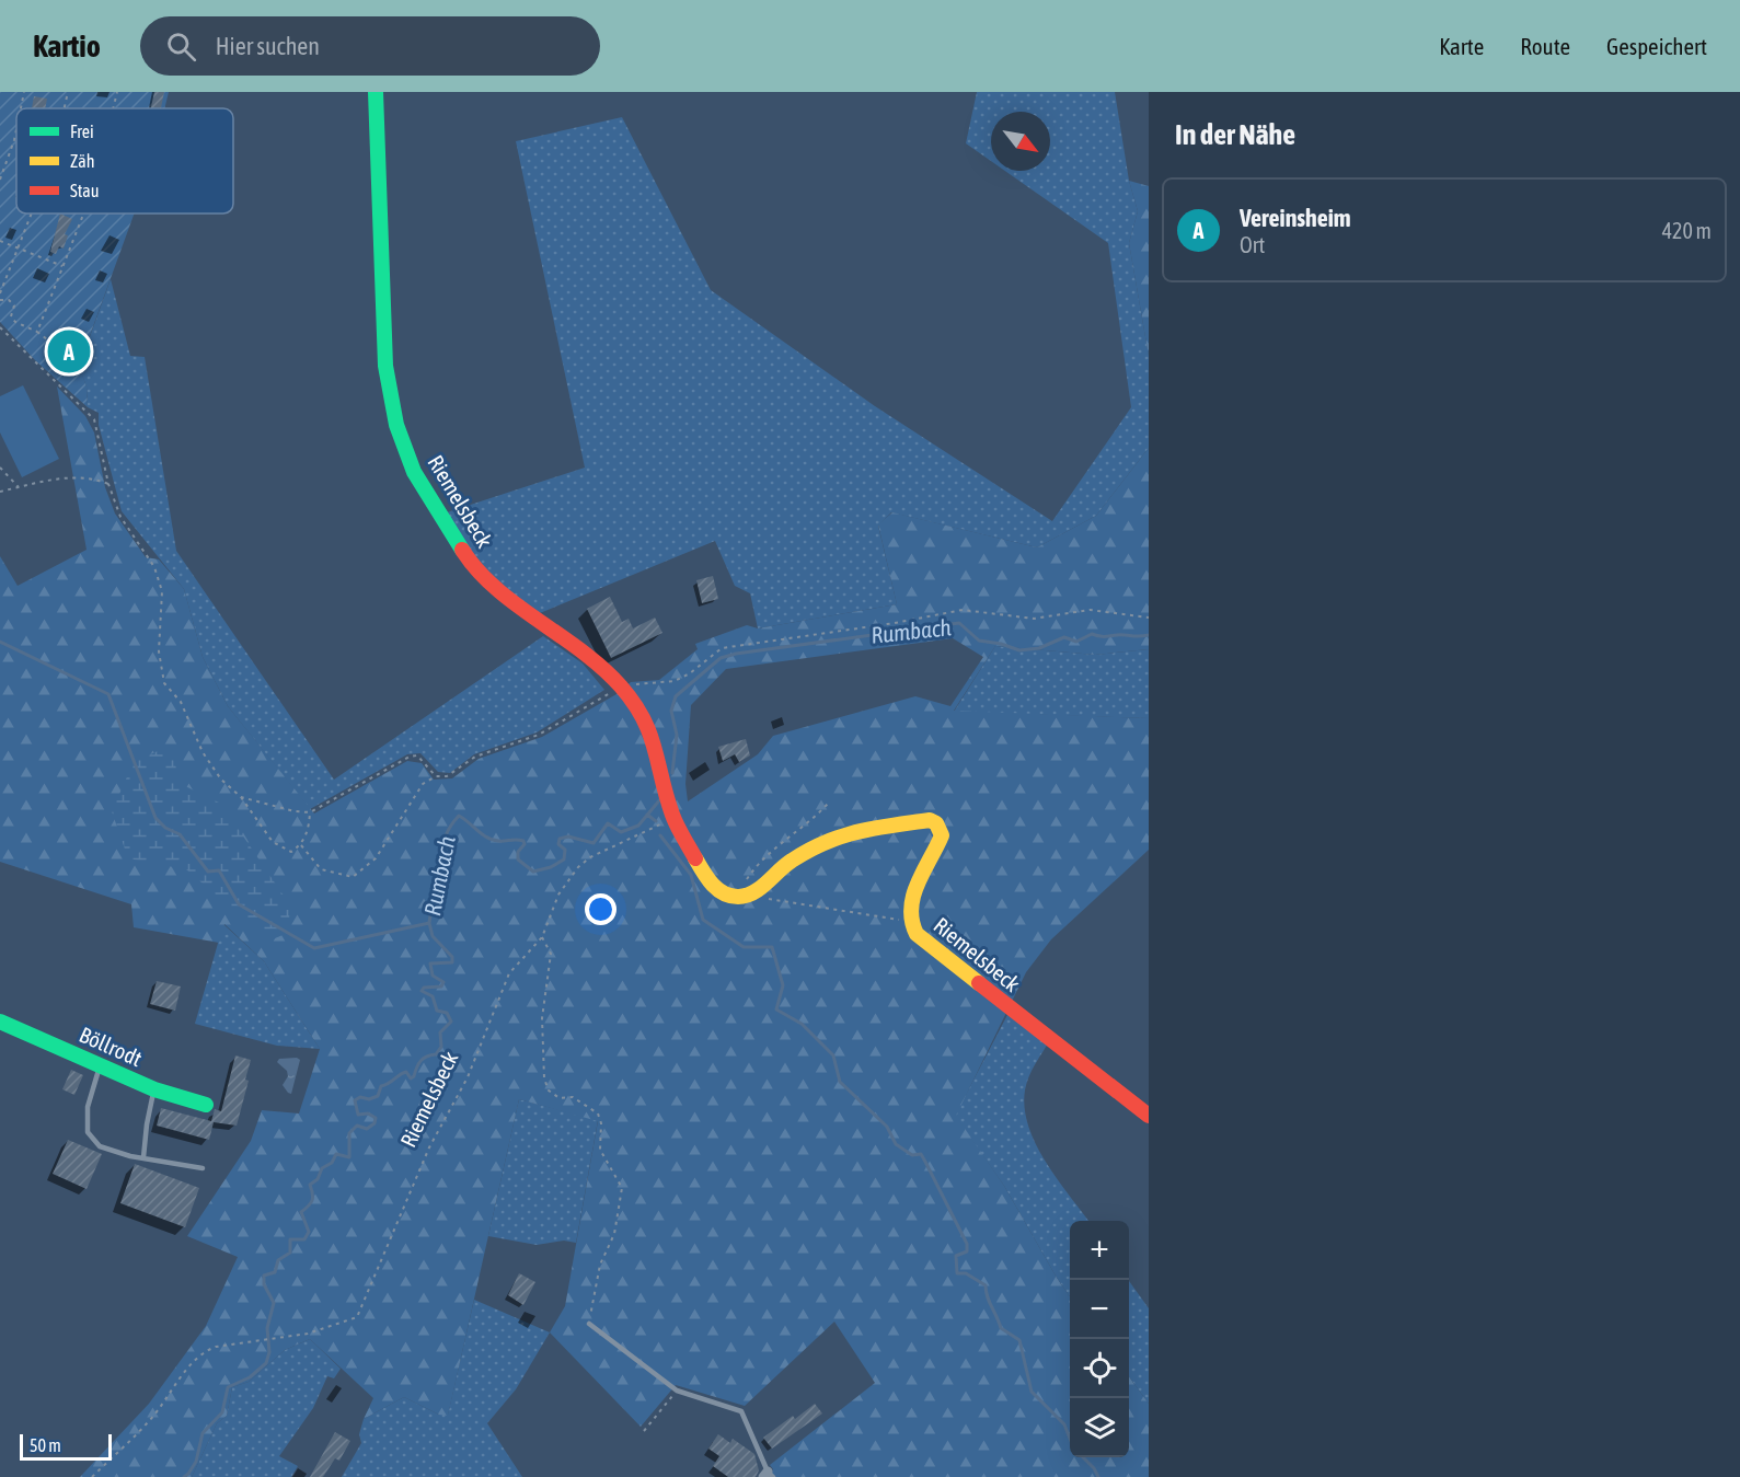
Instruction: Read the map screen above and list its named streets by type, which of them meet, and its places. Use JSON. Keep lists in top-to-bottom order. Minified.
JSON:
{"streets":{"street":["Riemelsbeck","Böllrodt"]},"water":["Rumbach"],"legend":["Frei","Zäh","Stau"],"scale_bar":"50 m","north":"bottom right","page":{"header":"Kartio","search":"Hier suchen","nav":["Karte","Route","Gespeichert"],"heading":"In der Nähe","list":[{"mark":"A","name":"Vereinsheim","note":"Ort","value":"420 m"}],"pins":"A","map_buttons":["+","−"],"scale":"50 m"}}
